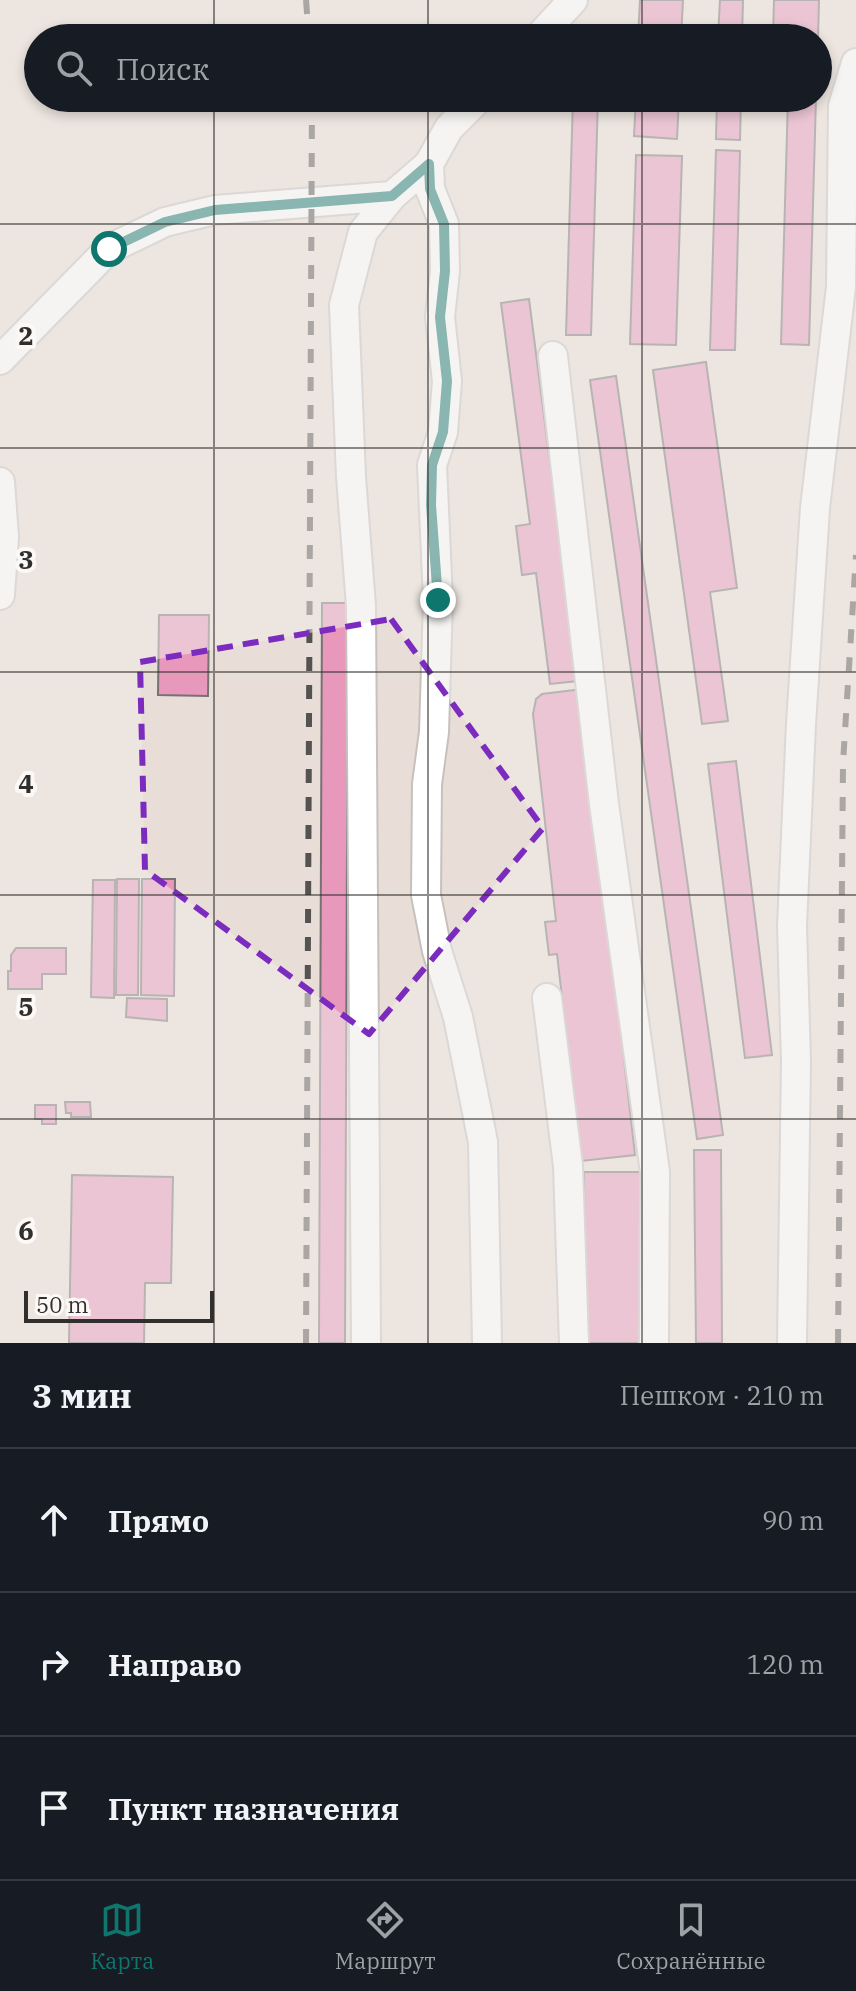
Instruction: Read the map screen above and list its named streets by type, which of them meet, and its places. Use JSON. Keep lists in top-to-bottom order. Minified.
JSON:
{"scale_bar":"50 m","page":{"search":"Поиск","scale":"50 m","heading":["3 мин","Пешком · 210 m"],"list":[["Прямо","90 m"],["Направо","120 m"],"Пункт назначения"],"nav":["Карта","Маршрут","Сохранённые"]},"grid":{"rows":["2","3","4","5","6"]}}
